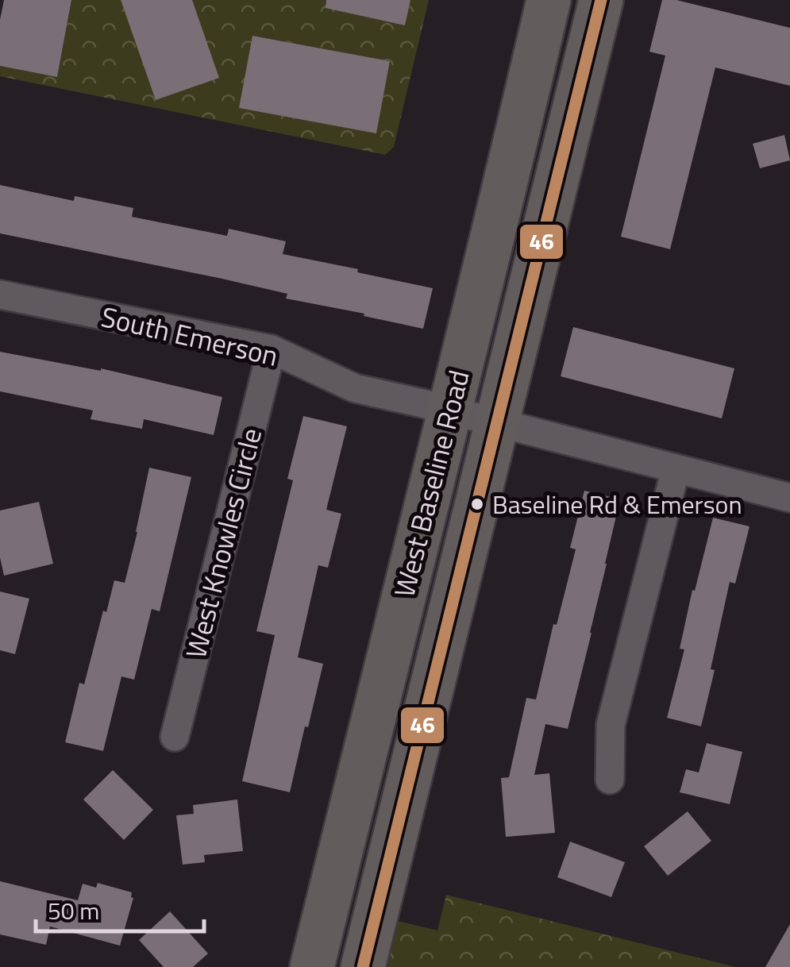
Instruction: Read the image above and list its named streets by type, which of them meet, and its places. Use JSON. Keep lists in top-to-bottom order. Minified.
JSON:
{"streets":{"main road":["West Baseline Road"],"street":["South Emerson","West Knowles Circle"]},"crossings":[["South Emerson","West Baseline Road"],["South Emerson","West Knowles Circle"]],"places":["Baseline Rd & Emerson"],"lines":["transit line 46"],"scale_bar":"50 m"}
